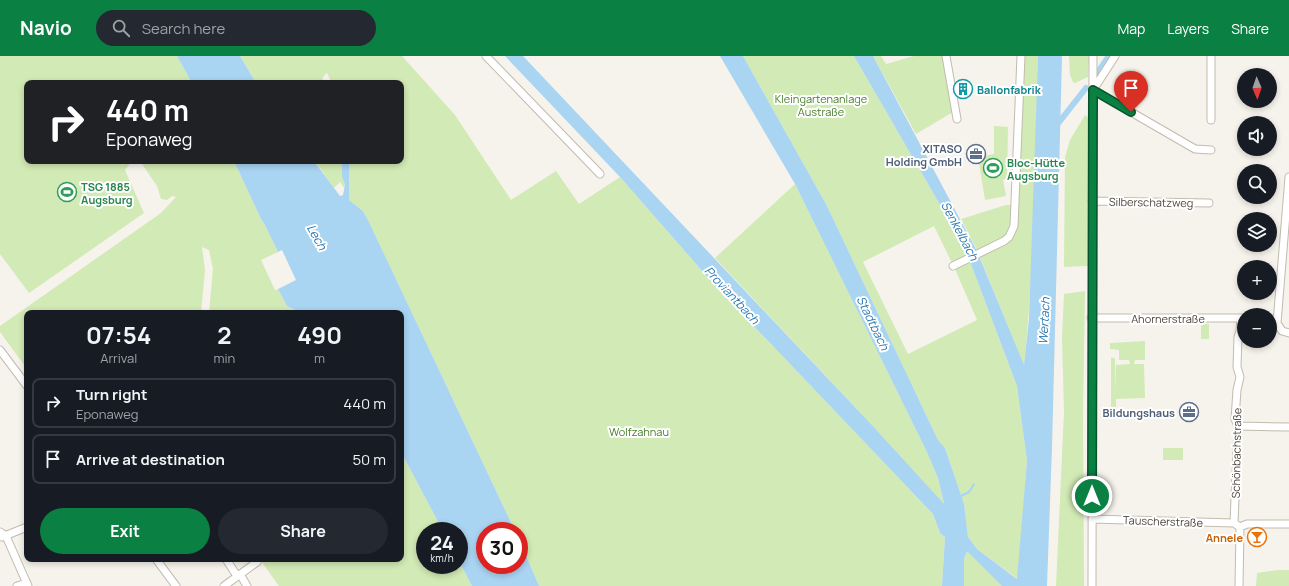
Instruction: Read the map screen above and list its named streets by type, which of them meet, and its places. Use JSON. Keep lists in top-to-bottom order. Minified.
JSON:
{"streets":{"street":["Silberschatzweg","Ahornerstraße","Schönbachstraße","Tauscherstraße"]},"crossings":[["Schönbachstraße","Tauscherstraße"]],"water":["Senkelbach","Lech","Proviantbach","Wertach","Stadtbach"],"parks":["Kleingartenanlage Austraße","Wolfzahnau"],"places":{"building":["Ballonfabrik"],"office":["XITASO Holding GmbH","Bildungshaus"],"sports":["Bloc-Hütte Augsburg","TSG 1885 Augsburg"],"bar":["Annele"]},"north":"bottom","page":{"header":"Navio","search":"Search here","nav":["Map","Layers","Share"],"map_buttons":["+","−"],"turn":["440 m","Eponaweg"],"eta":["07:54","Arrival","2","min","490","m"],"list":[{"name":"Turn right","note":"Eponaweg","value":"440 m"},{"name":"Arrive at destination","value":"50 m"}],"buttons":["Exit","Share"],"speed":"24 km/h","limit":"30"}}
